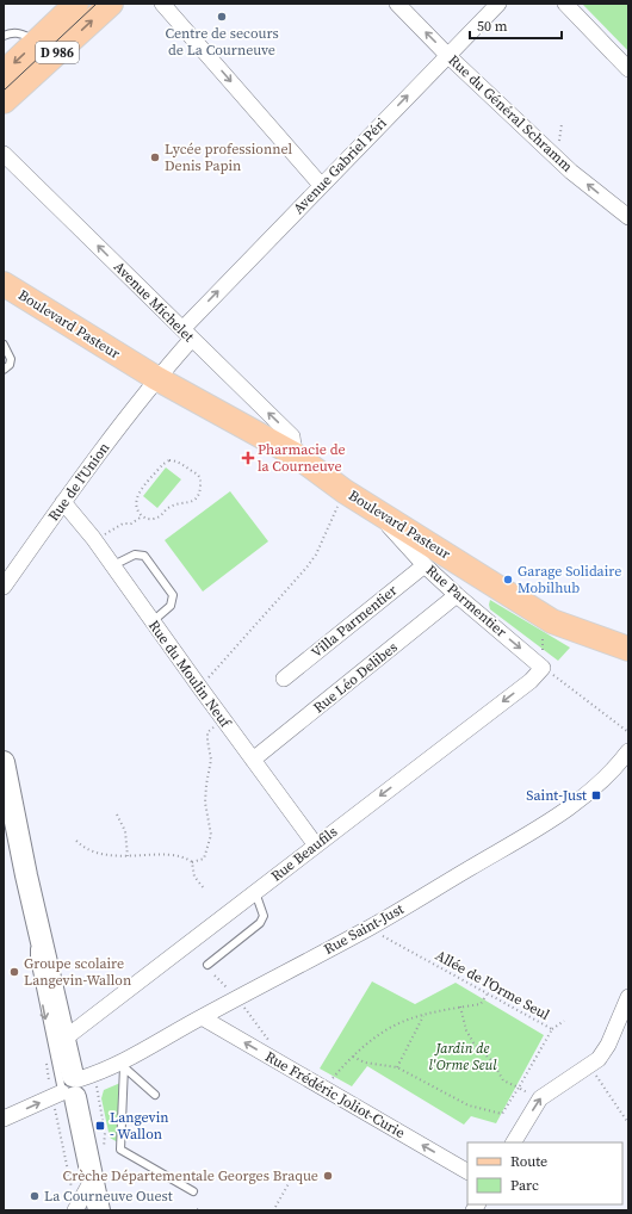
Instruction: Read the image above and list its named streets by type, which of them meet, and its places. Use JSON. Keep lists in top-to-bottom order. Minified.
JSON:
{"streets":{"main road":["D 986","Boulevard Pasteur"],"street":["Rue du Général Schramm","Avenue Gabriel Péri","Avenue Michelet","Rue de l'Union","Rue Parmentier","Villa Parmentier","Rue du Moulin Neuf","Rue Léo Delibes","Rue Beaufils","Rue Saint-Just","Rue Frédéric Joliot-Curie"],"path":["Allée de l'Orme Seul"]},"crossings":[["Rue du Général Schramm","Avenue Gabriel Péri"],["Avenue Gabriel Péri","Avenue Michelet"],["Avenue Gabriel Péri","Boulevard Pasteur"],["Avenue Gabriel Péri","Rue de l'Union"],["Avenue Michelet","Boulevard Pasteur"],["Boulevard Pasteur","Rue de l'Union"],["Boulevard Pasteur","Rue Parmentier"],["Rue de l'Union","Rue du Moulin Neuf"],["Rue Parmentier","Villa Parmentier"],["Rue Parmentier","Rue Léo Delibes"],["Rue Parmentier","Rue Beaufils"],["Rue du Moulin Neuf","Rue Léo Delibes"],["Rue du Moulin Neuf","Rue Beaufils"],["Rue Saint-Just","Allée de l'Orme Seul"],["Rue Saint-Just","Rue Frédéric Joliot-Curie"]],"one_way":["Rue du Général Schramm","Avenue Gabriel Péri","Avenue Michelet","Rue Parmentier","Rue Beaufils","Rue Frédéric Joliot-Curie"],"parks":["Jardin de l'Orme Seul"],"places":{"other":["Centre de secours de La Courneuve","Lycée professionnel Denis Papin","Garage Solidaire Mobilhub","Groupe scolaire Langevin-Wallon","Crèche Départementale Georges Braque","La Courneuve Ouest"],"health":["Pharmacie de la Courneuve"],"transit":["Saint-Just","Langevin - Wallon"]},"legend":["Route","Parc"],"scale_bar":"50 m"}
